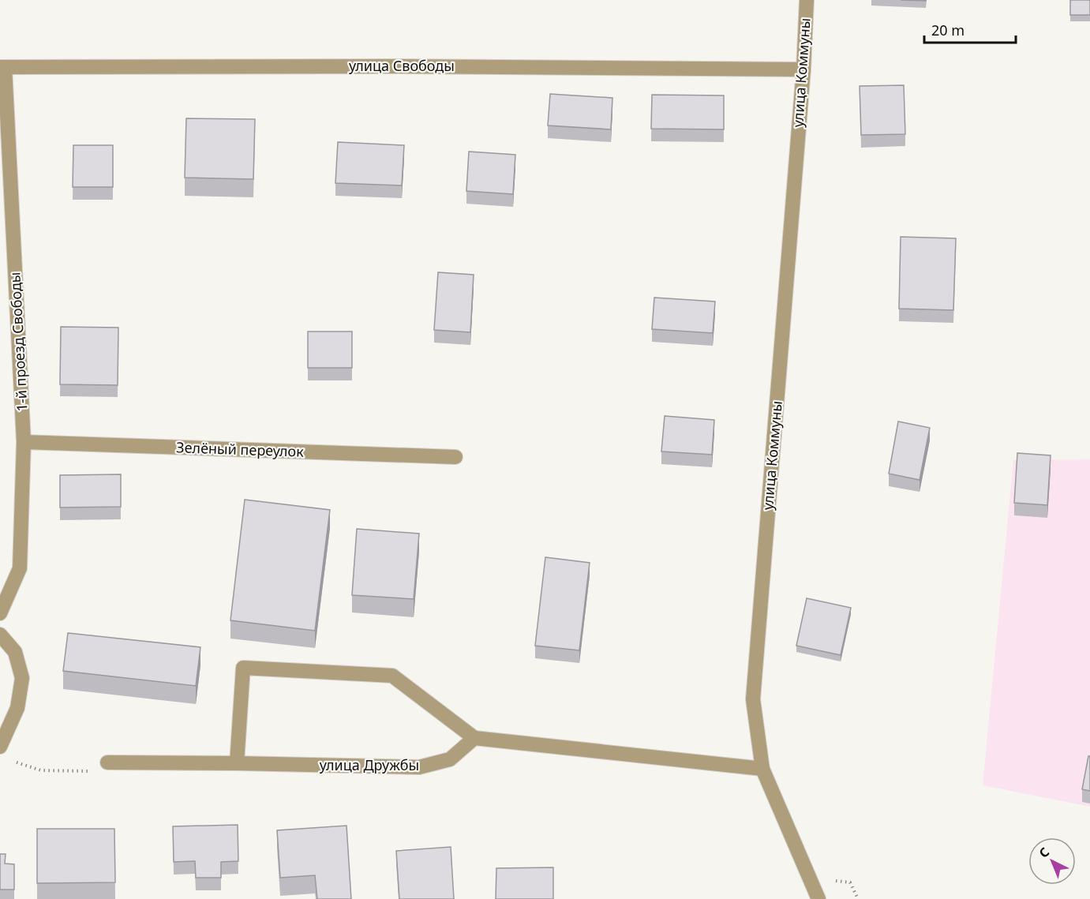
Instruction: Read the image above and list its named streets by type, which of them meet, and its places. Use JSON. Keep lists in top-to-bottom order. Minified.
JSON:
{"streets":{"street":["улица Свободы","улица Коммуны","1-й проезд Свободы","Зелёный переулок","улица Дружбы"]},"crossings":[["улица Свободы","улица Коммуны"],["улица Свободы","1-й проезд Свободы"],["1-й проезд Свободы","Зелёный переулок"]],"scale_bar":"20 m","north":"top left"}
